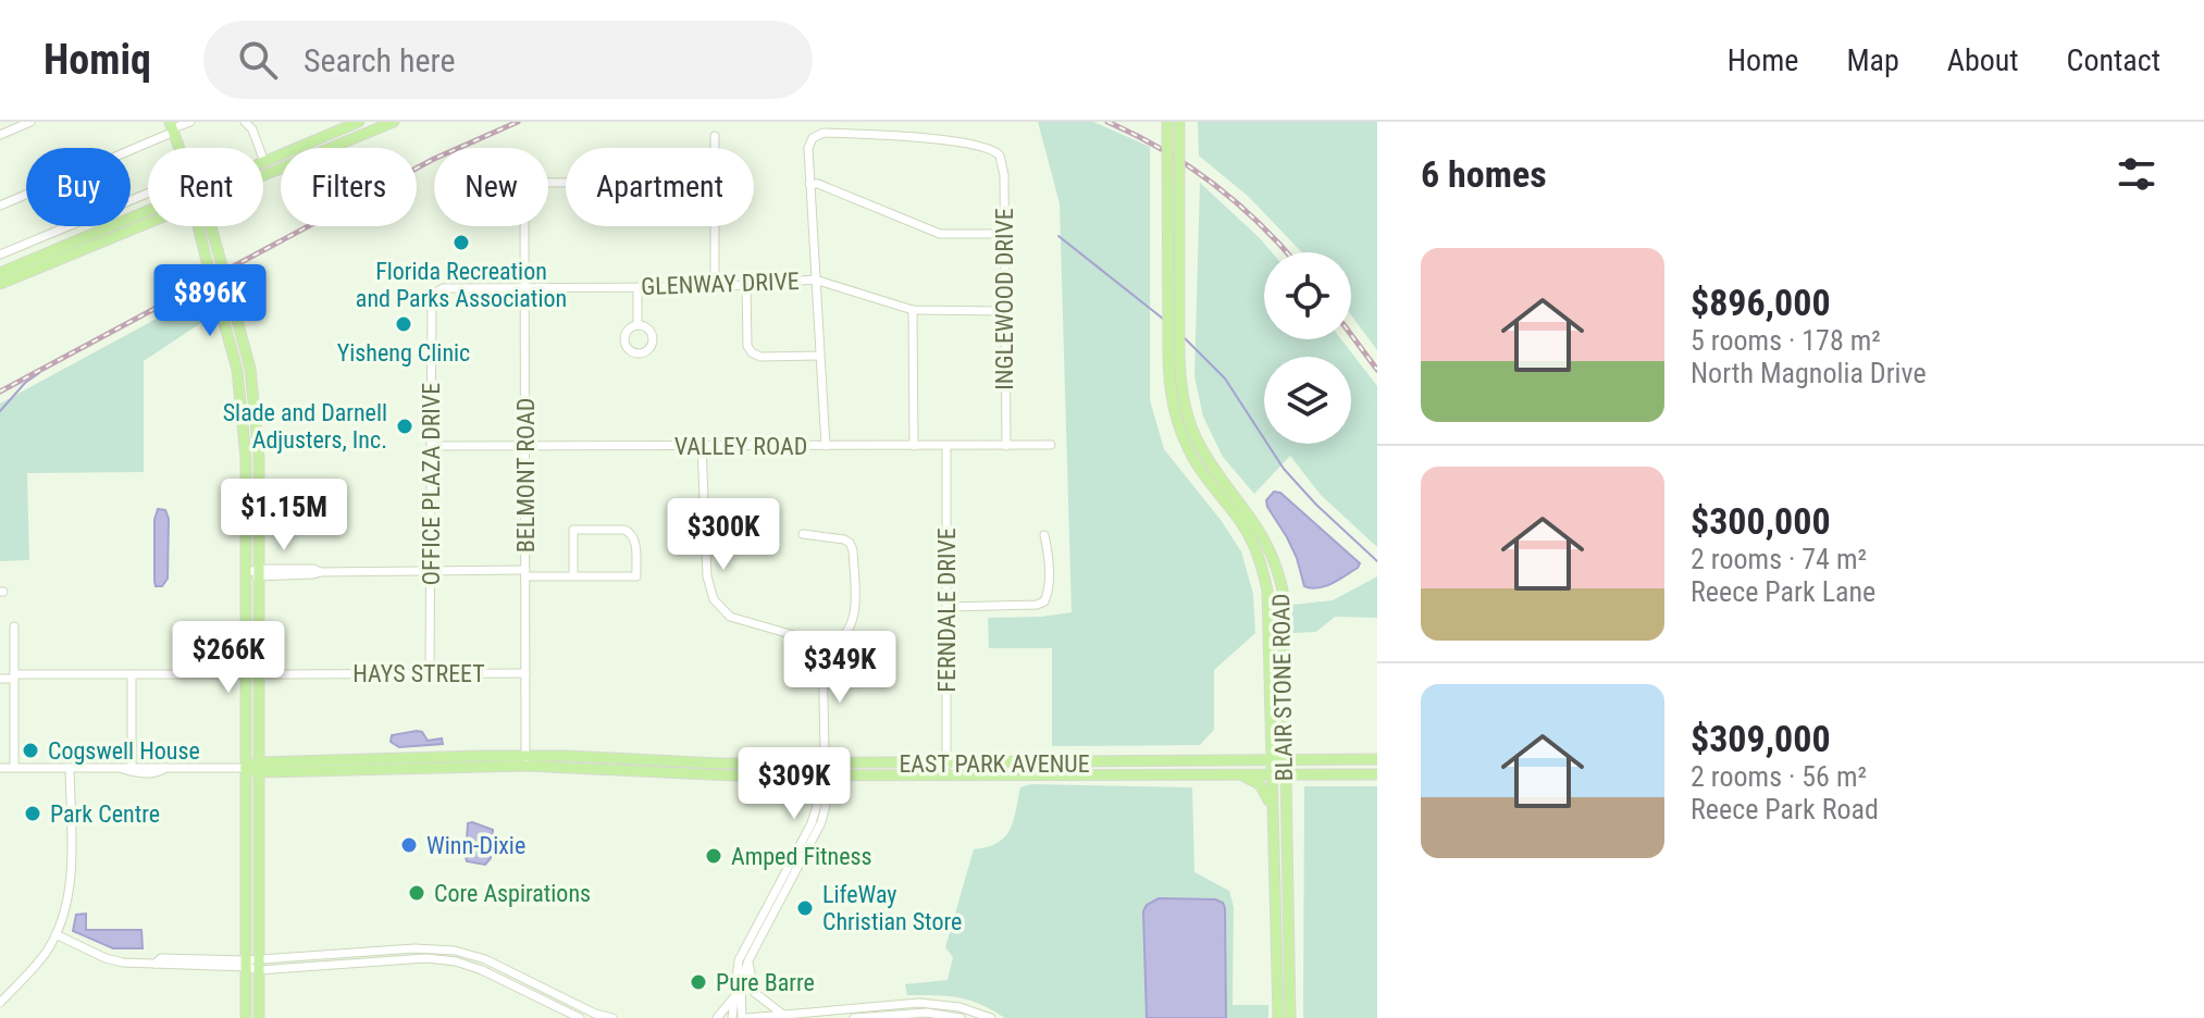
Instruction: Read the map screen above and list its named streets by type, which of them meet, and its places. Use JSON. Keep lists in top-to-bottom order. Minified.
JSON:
{"streets":{"main road":["BLAIR STONE ROAD","EAST PARK AVENUE"],"street":["GLENWAY DRIVE","INGLEWOOD DRIVE","VALLEY ROAD","BELMONT ROAD","OFFICE PLAZA DRIVE","FERNDALE DRIVE","HAYS STREET"]},"crossings":[["GLENWAY DRIVE","INGLEWOOD DRIVE"],["GLENWAY DRIVE","BELMONT ROAD"],["GLENWAY DRIVE","OFFICE PLAZA DRIVE"],["INGLEWOOD DRIVE","VALLEY ROAD"],["VALLEY ROAD","BELMONT ROAD"],["VALLEY ROAD","OFFICE PLAZA DRIVE"],["VALLEY ROAD","FERNDALE DRIVE"],["BELMONT ROAD","HAYS STREET"],["BELMONT ROAD","EAST PARK AVENUE"],["OFFICE PLAZA DRIVE","HAYS STREET"],["FERNDALE DRIVE","EAST PARK AVENUE"],["BLAIR STONE ROAD","EAST PARK AVENUE"]],"places":["Florida Recreation and Parks Association","Yisheng Clinic","Slade and Darnell Adjusters, Inc.","Cogswell House","Park Centre","Winn-Dixie","Amped Fitness","Core Aspirations","LifeWay Christian Store","Pure Barre"],"page":{"header":"Homiq","search":"Search here","nav":["Home","Map","About","Contact"],"heading":"6 homes","chip":["Buy","Rent","Filters","New","Apartment"],"list":[{"name":"$896,000","note":"5 rooms · 178 m² · North Magnolia Drive"},{"name":"$300,000","note":"2 rooms · 74 m² · Reece Park Lane"},{"name":"$309,000","note":"2 rooms · 56 m² · Reece Park Road"}],"price":["$896K","$1.15M","$300K","$266K","$349K","$309K"]}}
